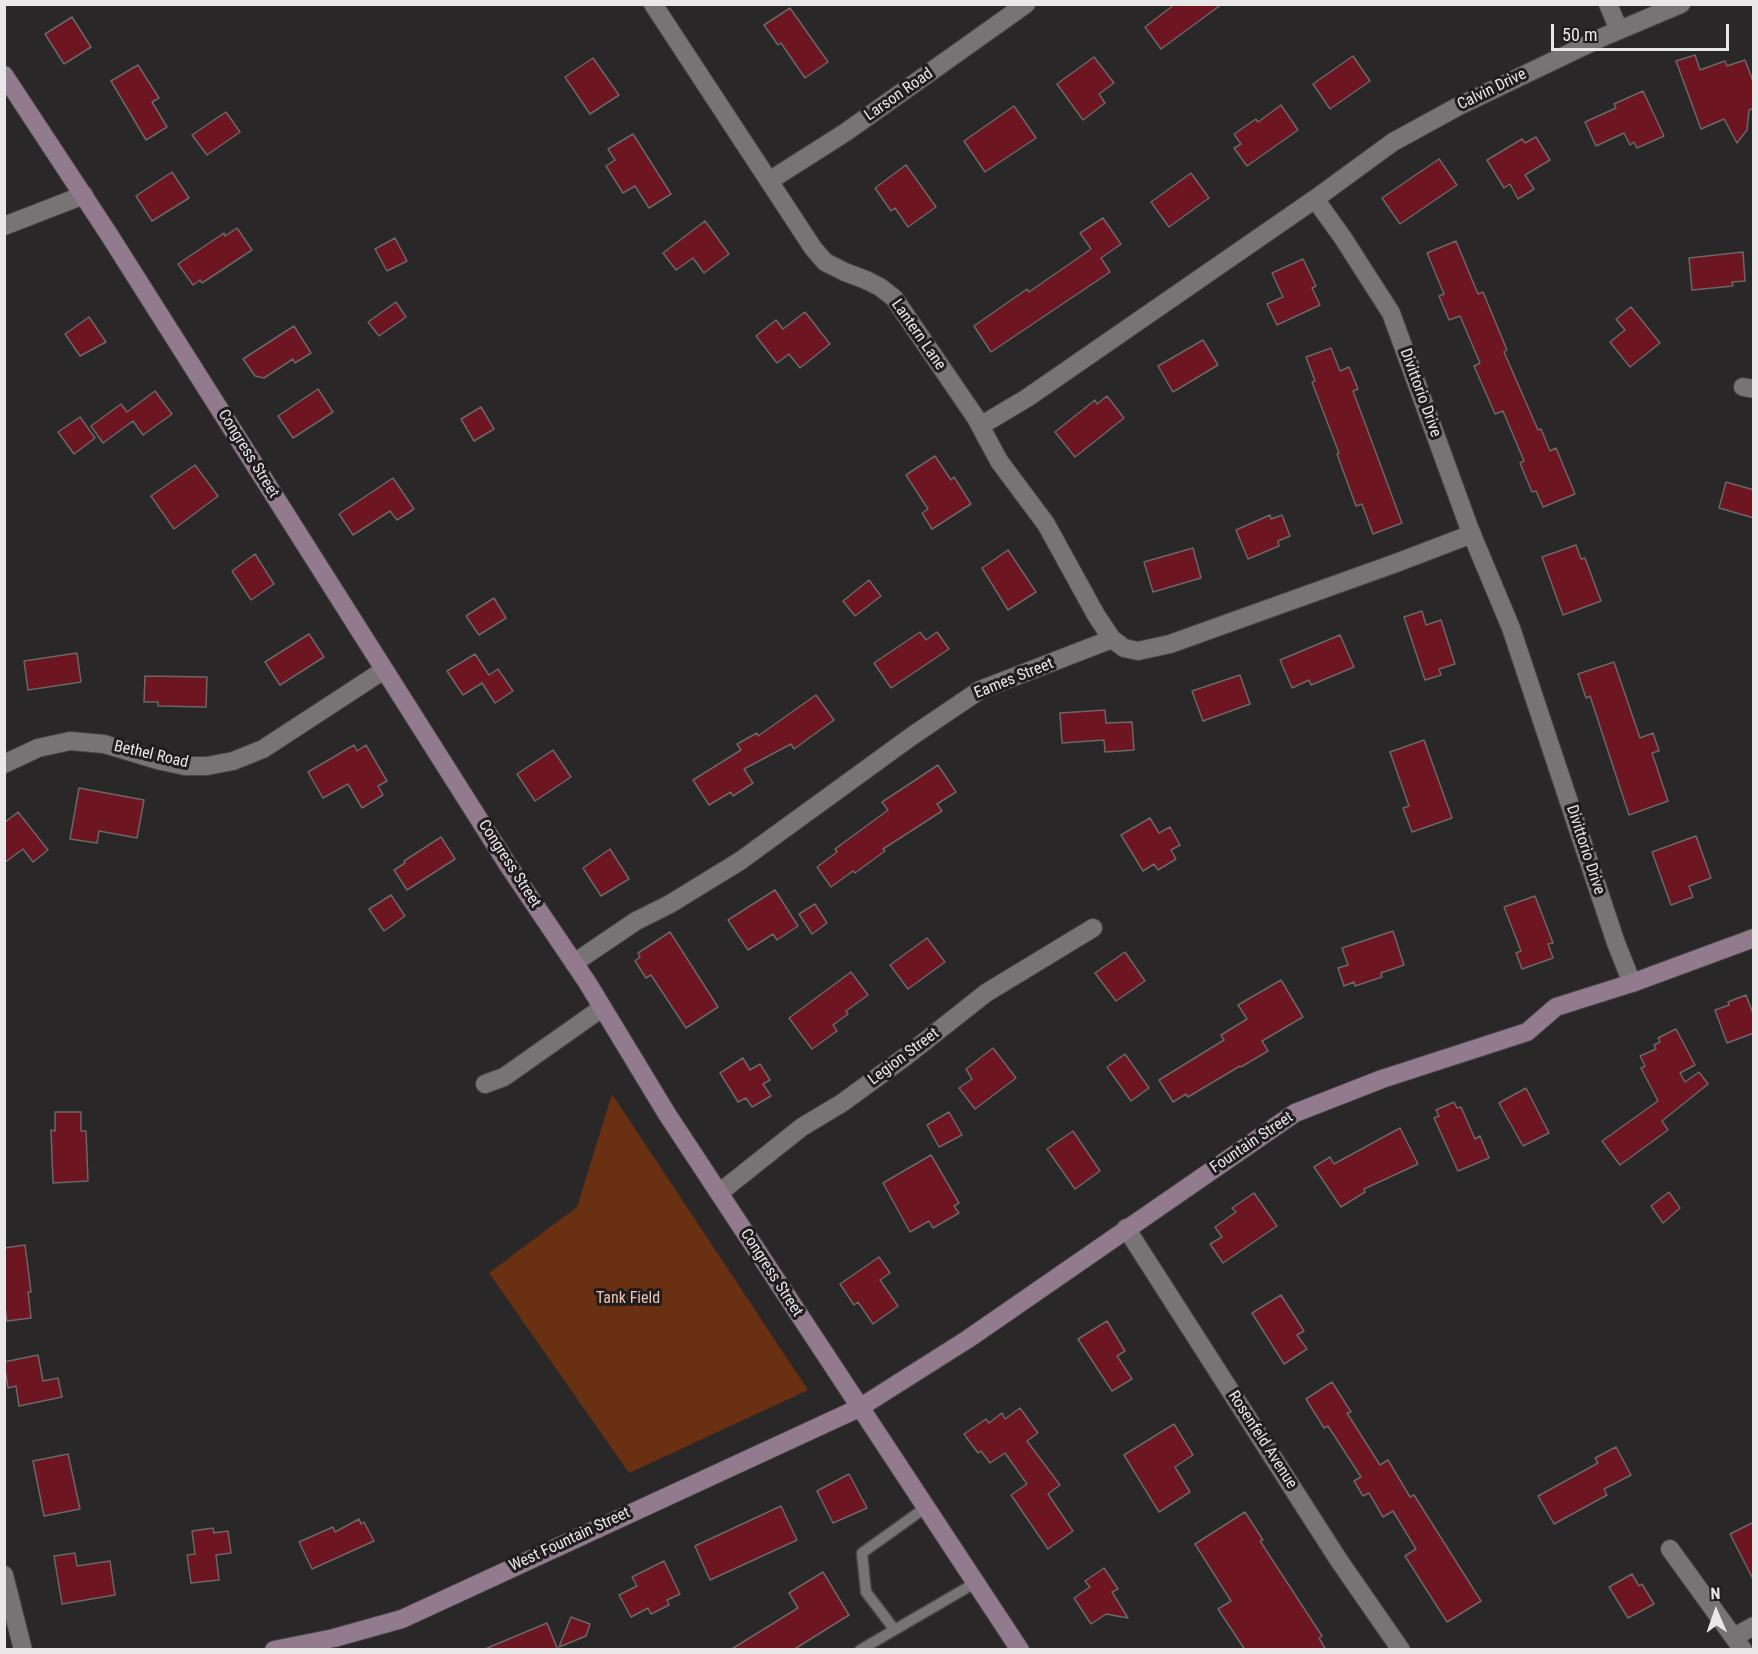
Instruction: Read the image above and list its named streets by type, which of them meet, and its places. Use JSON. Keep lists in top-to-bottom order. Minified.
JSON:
{"streets":{"main road":["Congress Street","Fountain Street","West Fountain Street"],"street":["Calvin Drive","Larson Road","Lantern Lane","Divittorio Drive","Eames Street","Bethel Road","Legion Street","Rosenfeld Avenue"]},"crossings":[["Calvin Drive","Divittorio Drive"],["Larson Road","Lantern Lane"],["Lantern Lane","Eames Street"],["Divittorio Drive","Fountain Street"],["Congress Street","Eames Street"],["Congress Street","Bethel Road"],["Congress Street","Legion Street"],["Congress Street","Fountain Street"],["Congress Street","West Fountain Street"],["Fountain Street","Rosenfeld Avenue"],["Fountain Street","West Fountain Street"]],"parks":["Tank Field"],"scale_bar":"50 m","north":"top"}
